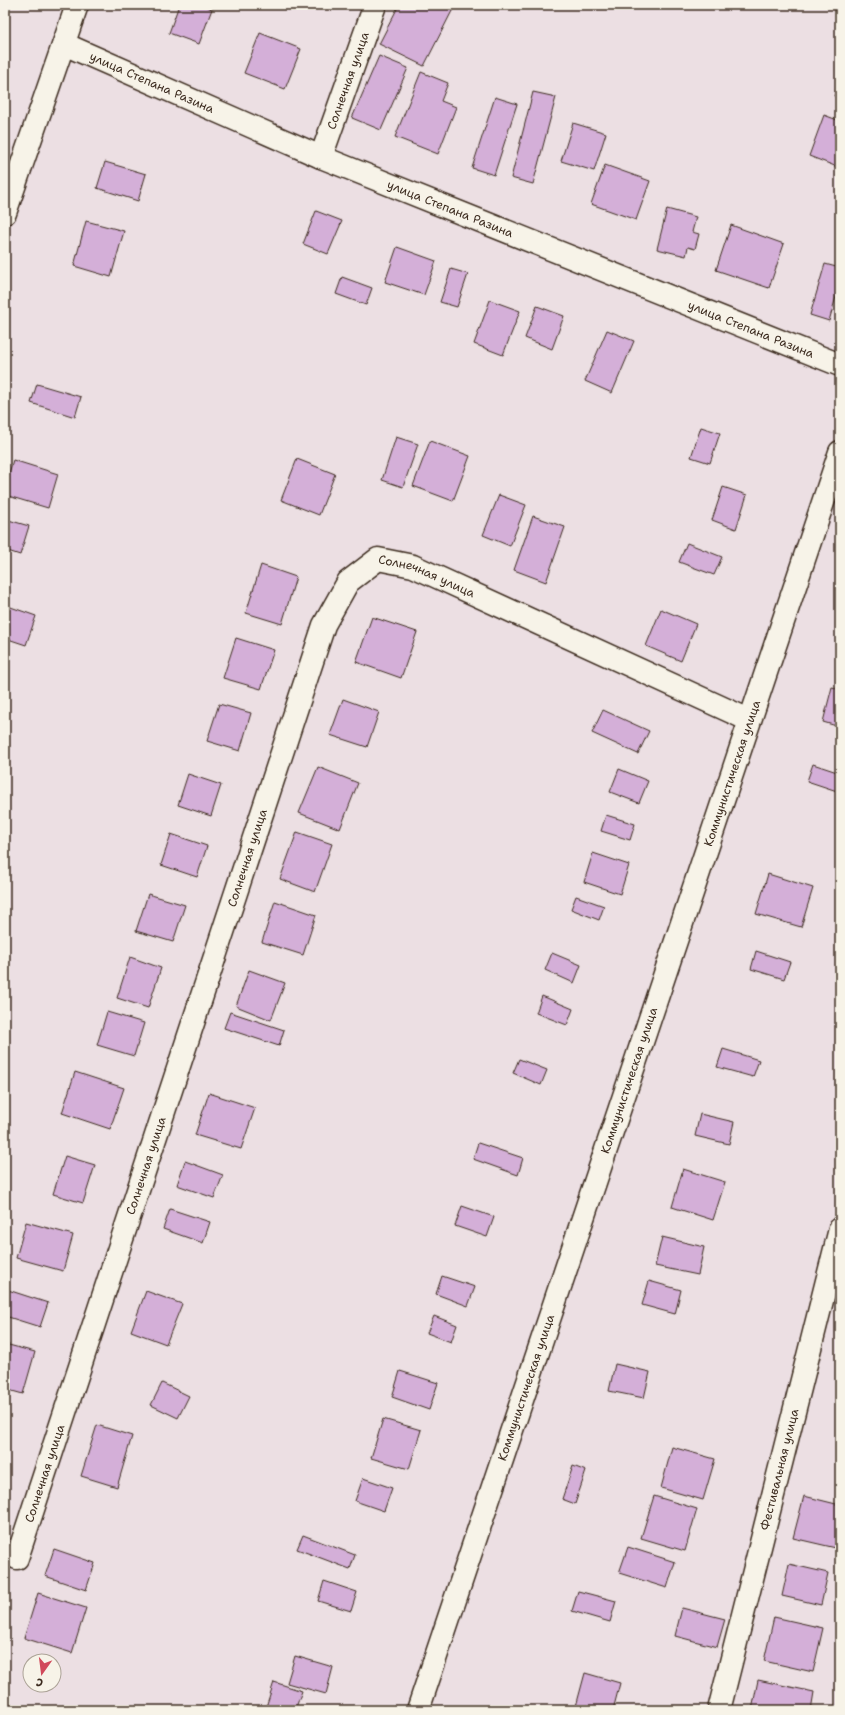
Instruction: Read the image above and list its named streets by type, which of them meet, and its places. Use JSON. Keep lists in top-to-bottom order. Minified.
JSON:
{"streets":{"street":["Солнечная улица","улица Степана Разина","Коммунистическая улица","Фестивальная улица"]},"crossings":[["Солнечная улица","улица Степана Разина"],["Солнечная улица","Коммунистическая улица"]],"north":"bottom"}
